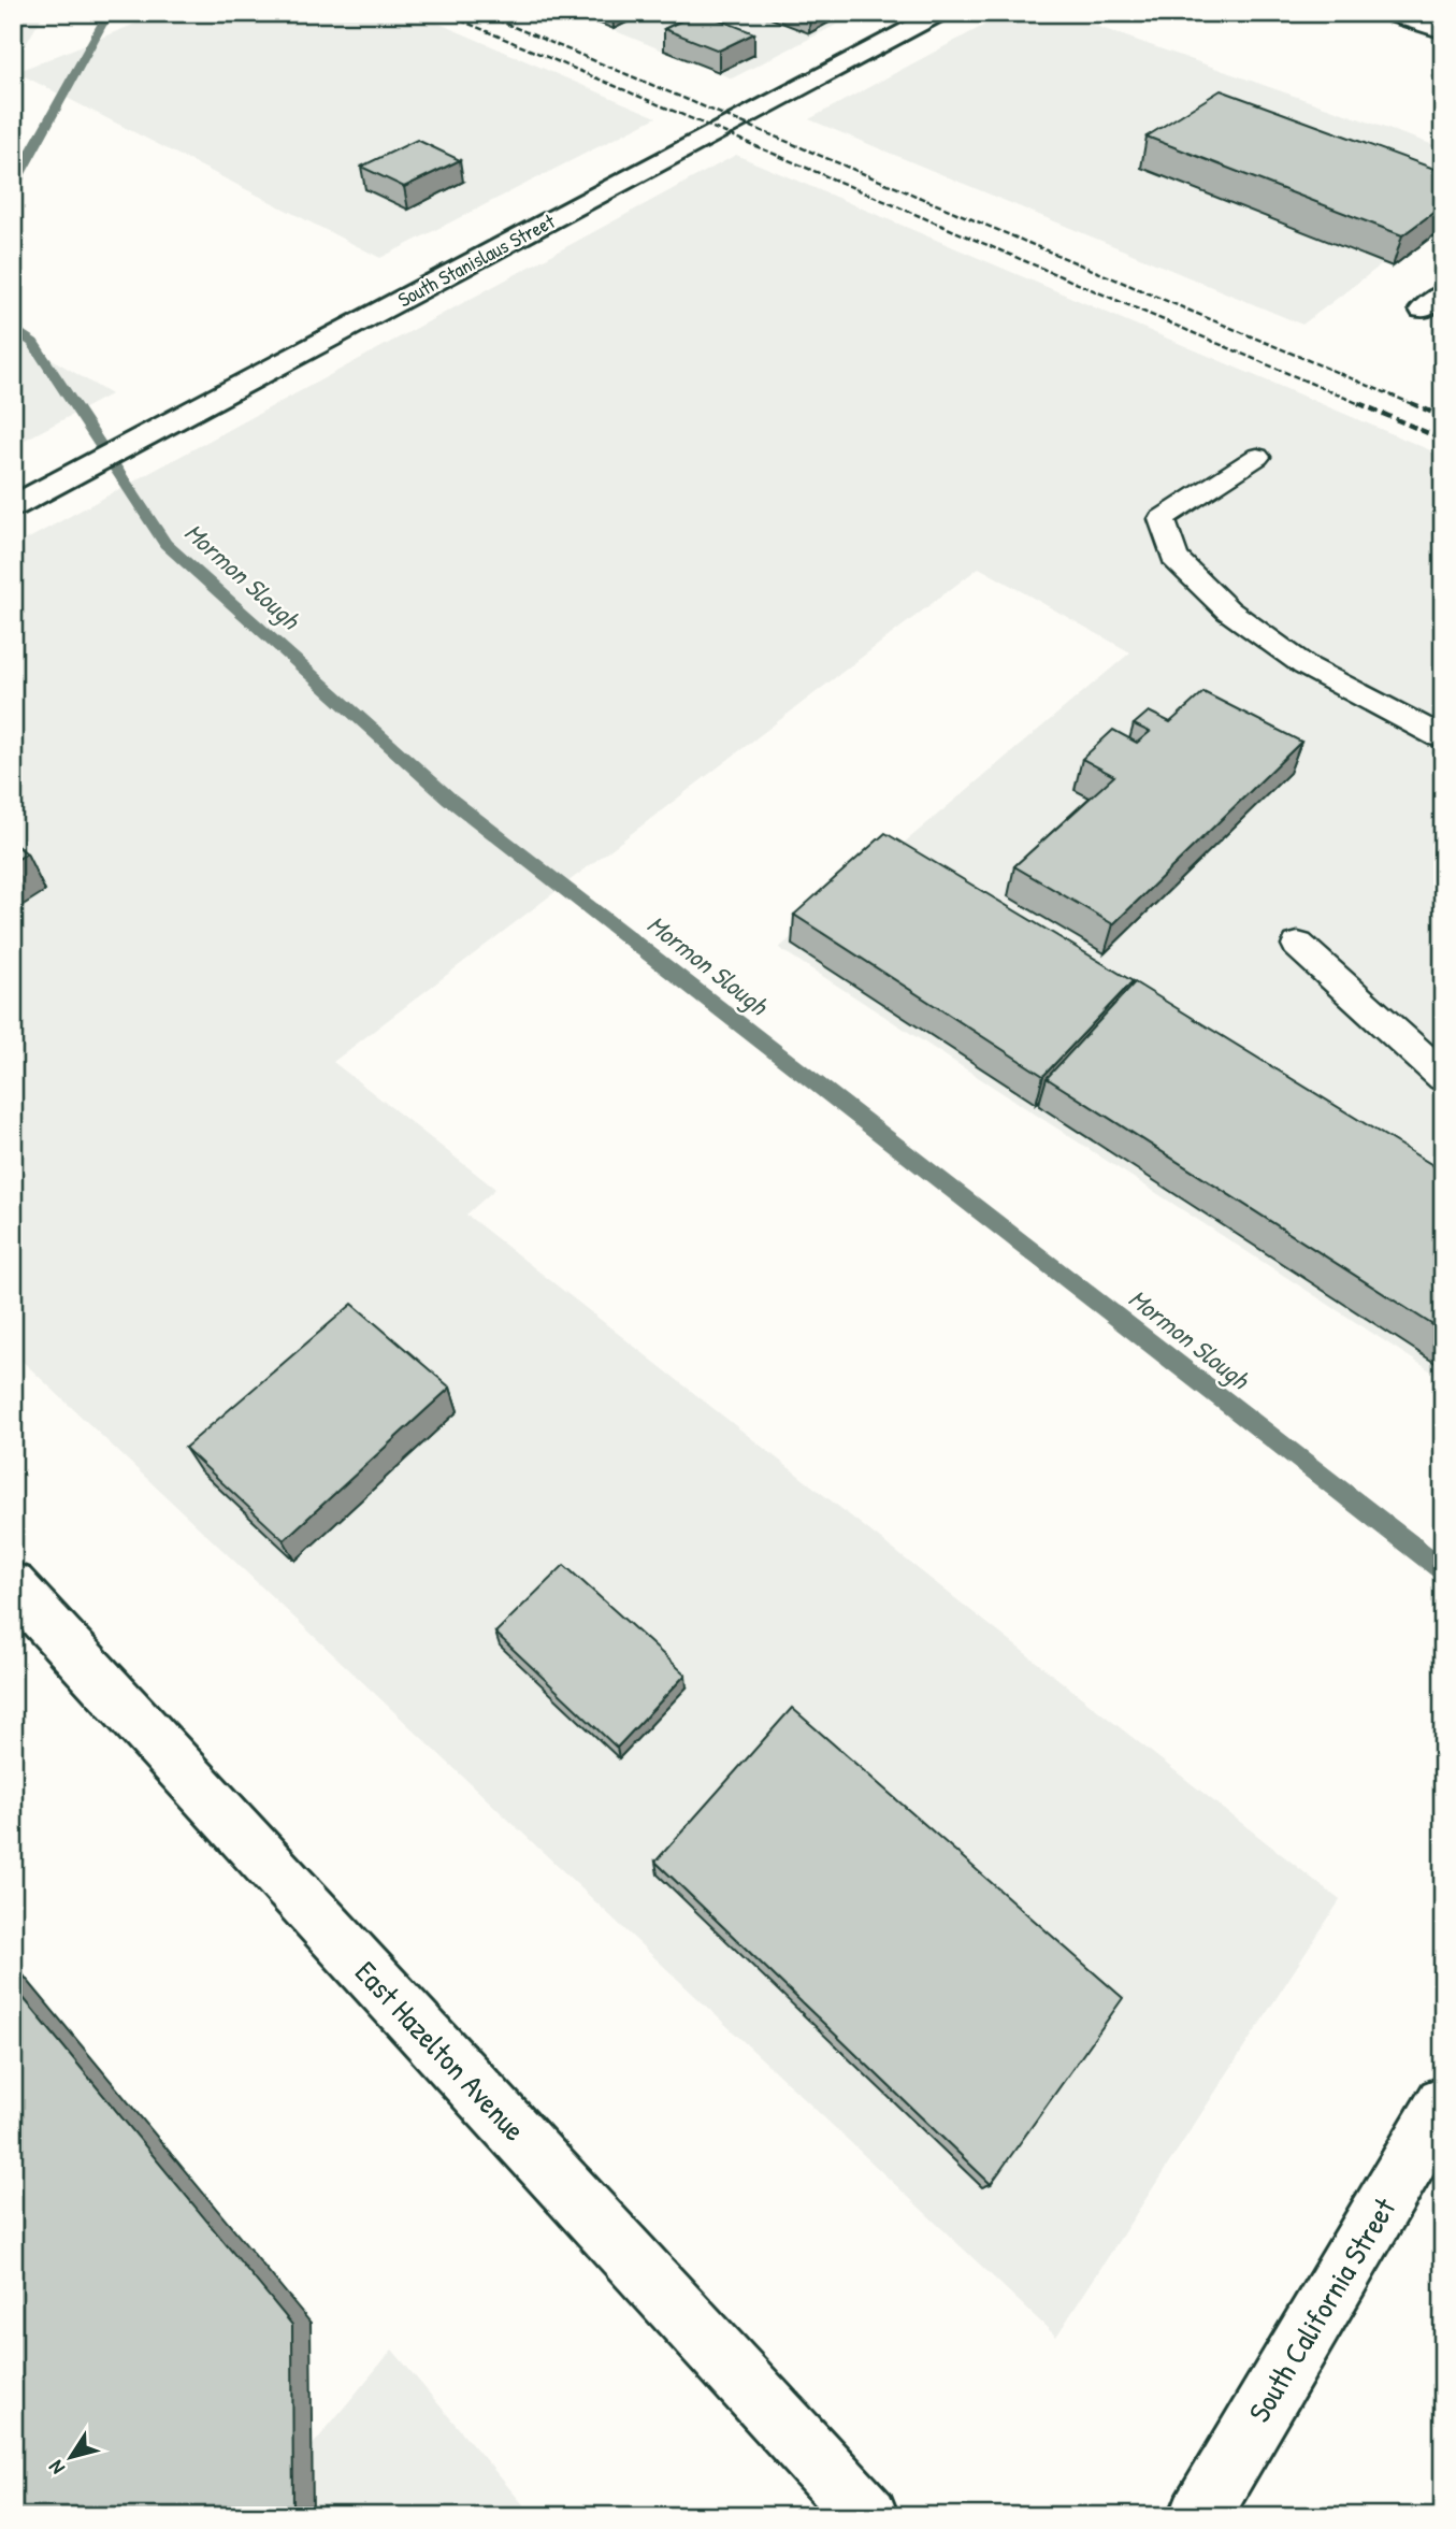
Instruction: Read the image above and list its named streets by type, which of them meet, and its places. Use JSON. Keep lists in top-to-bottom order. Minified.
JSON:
{"streets":{"street":["South Stanislaus Street","East Hazelton Avenue","South California Street"]},"water":["Mormon Slough"],"north":"bottom left"}
